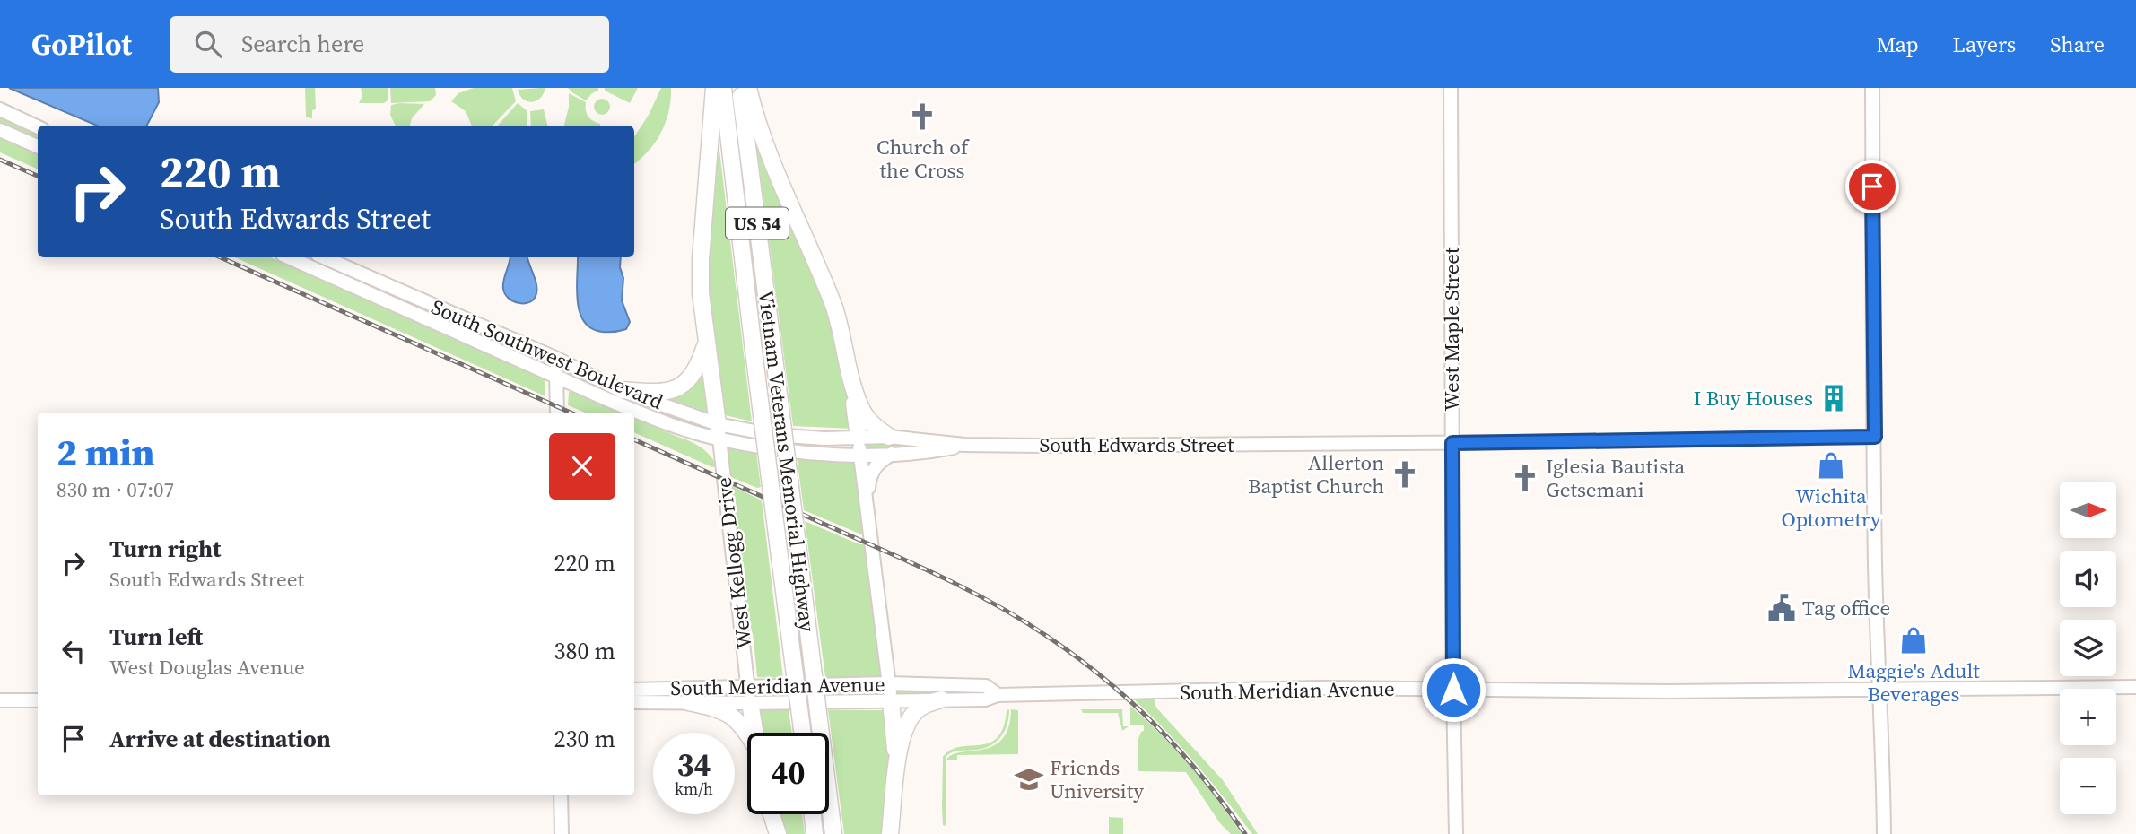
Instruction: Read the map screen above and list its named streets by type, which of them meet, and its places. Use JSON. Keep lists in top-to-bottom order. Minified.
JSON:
{"streets":{"highway":["US 54","Vietnam Veterans Memorial Highway"],"main road":["West Maple Street","South Southwest Boulevard","South Edwards Street","West Kellogg Drive","South Meridian Avenue"]},"crossings":[["West Maple Street","South Edwards Street"],["West Maple Street","South Meridian Avenue"],["South Southwest Boulevard","South Edwards Street"],["South Southwest Boulevard","West Kellogg Drive"],["West Kellogg Drive","South Meridian Avenue"]],"places":{"church":["Church of the Cross","Allerton Baptist Church","Iglesia Bautista Getsemani"],"building":["I Buy Houses"],"shop":["Wichita Optometry","Maggie's Adult Beverages"],"public building":["Tag office"],"school or university":["Friends University"]},"north":"right","page":{"header":"GoPilot","search":"Search here","nav":["Map","Layers","Share"],"turn":["220 m","South Edwards Street"],"heading":["2 min","830 m · 07:07"],"map_buttons":["+","−"],"list":[{"name":"Turn right","note":"South Edwards Street","value":"220 m"},{"name":"Turn left","note":"West Douglas Avenue","value":"380 m"},{"name":"Arrive at destination","value":"230 m"}],"speed":"34 km/h","limit":"40"}}
